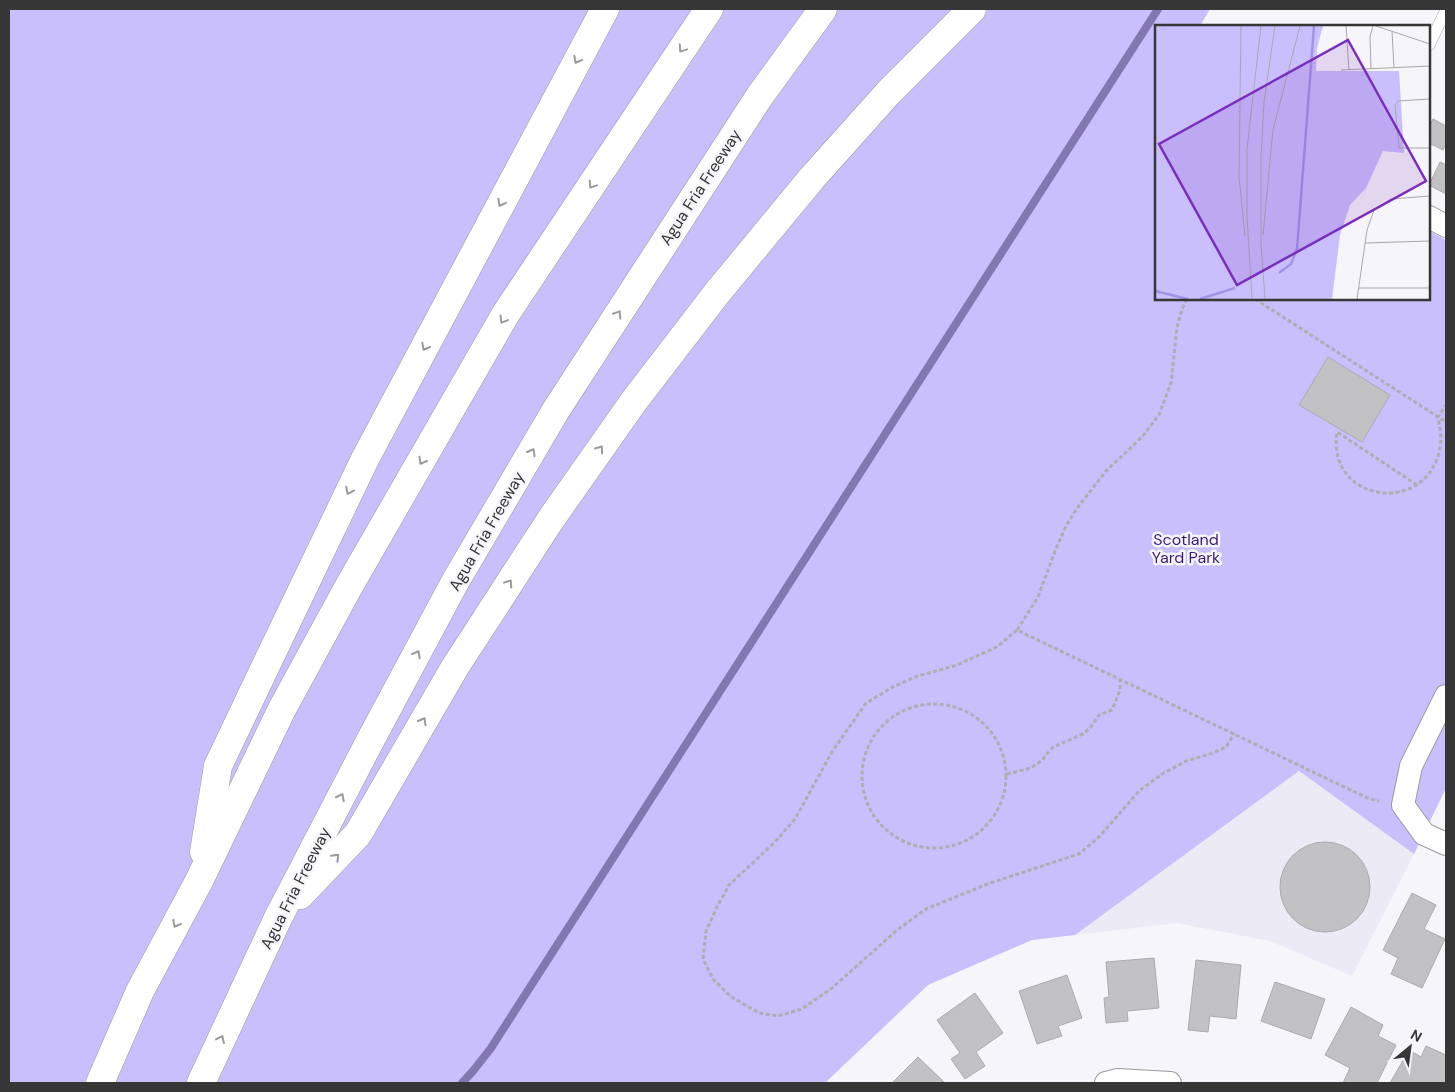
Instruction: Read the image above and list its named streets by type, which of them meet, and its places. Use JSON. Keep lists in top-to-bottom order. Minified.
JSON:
{"streets":{"highway":["Agua Fria Freeway"]},"parks":["Scotland Yard Park"],"north":"top right"}
